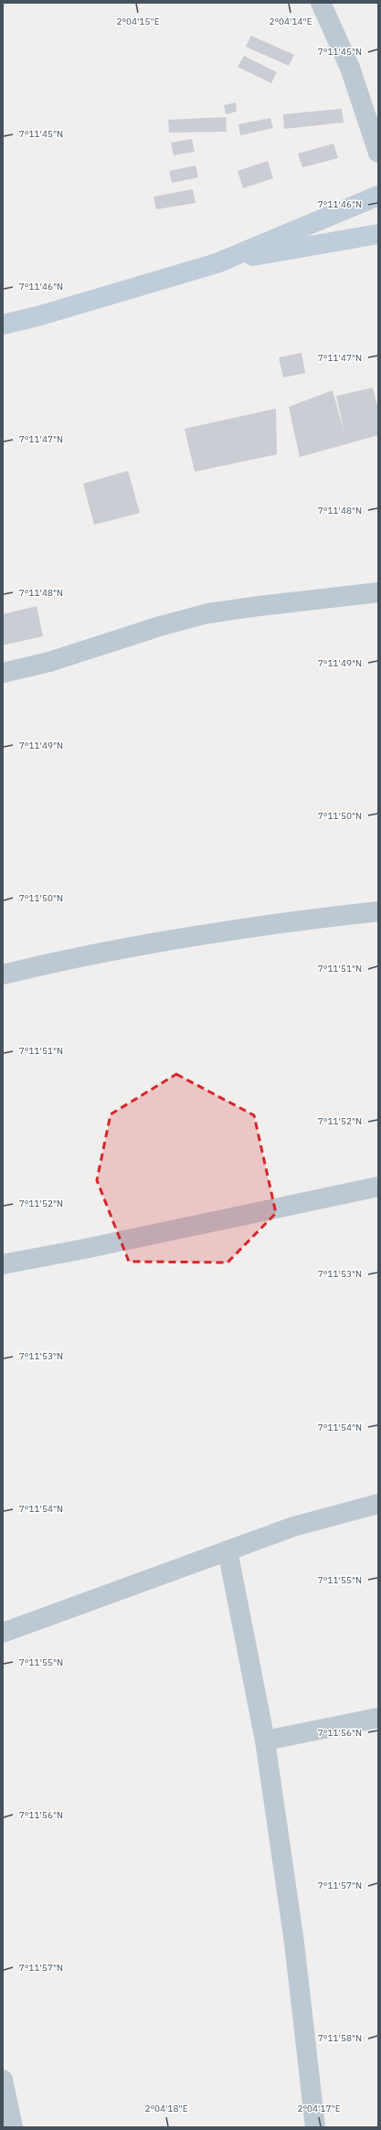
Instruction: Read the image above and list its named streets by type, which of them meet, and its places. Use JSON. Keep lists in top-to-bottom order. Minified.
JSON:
{"coordinates":["2°04'15\"E","2°04'14\"E","7°11'45\"N","7°11'46\"N","7°11'47\"N","7°11'48\"N","7°11'49\"N","7°11'50\"N","7°11'51\"N","7°11'52\"N","7°11'53\"N","7°11'54\"N","7°11'55\"N","7°11'56\"N","7°11'57\"N","7°11'58\"N","2°04'18\"E","2°04'17\"E"]}
